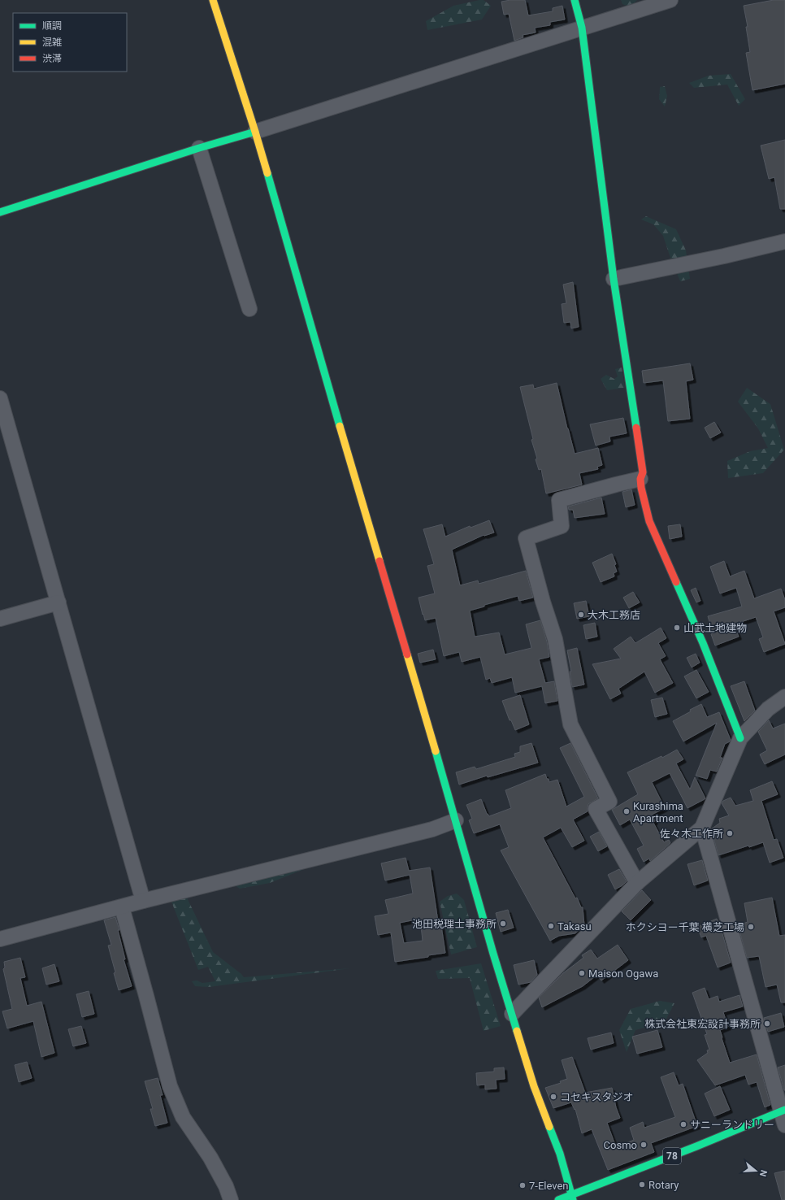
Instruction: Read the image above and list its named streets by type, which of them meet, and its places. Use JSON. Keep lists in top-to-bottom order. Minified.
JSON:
{"streets":{"street":["78"]},"places":["大木工務店","山武土地建物","Kurashima Apartment","佐々木工作所","池田税理士事務所","Takasu","ホクシヨー千葉 横芝工場","Maison Ogawa","株式会社東宏設計事務所","コセキスタジオ","サニーランドリー","Cosmo","Rotary","7-Eleven"],"legend":["順調","混雑","渋滞"],"north":"right"}
